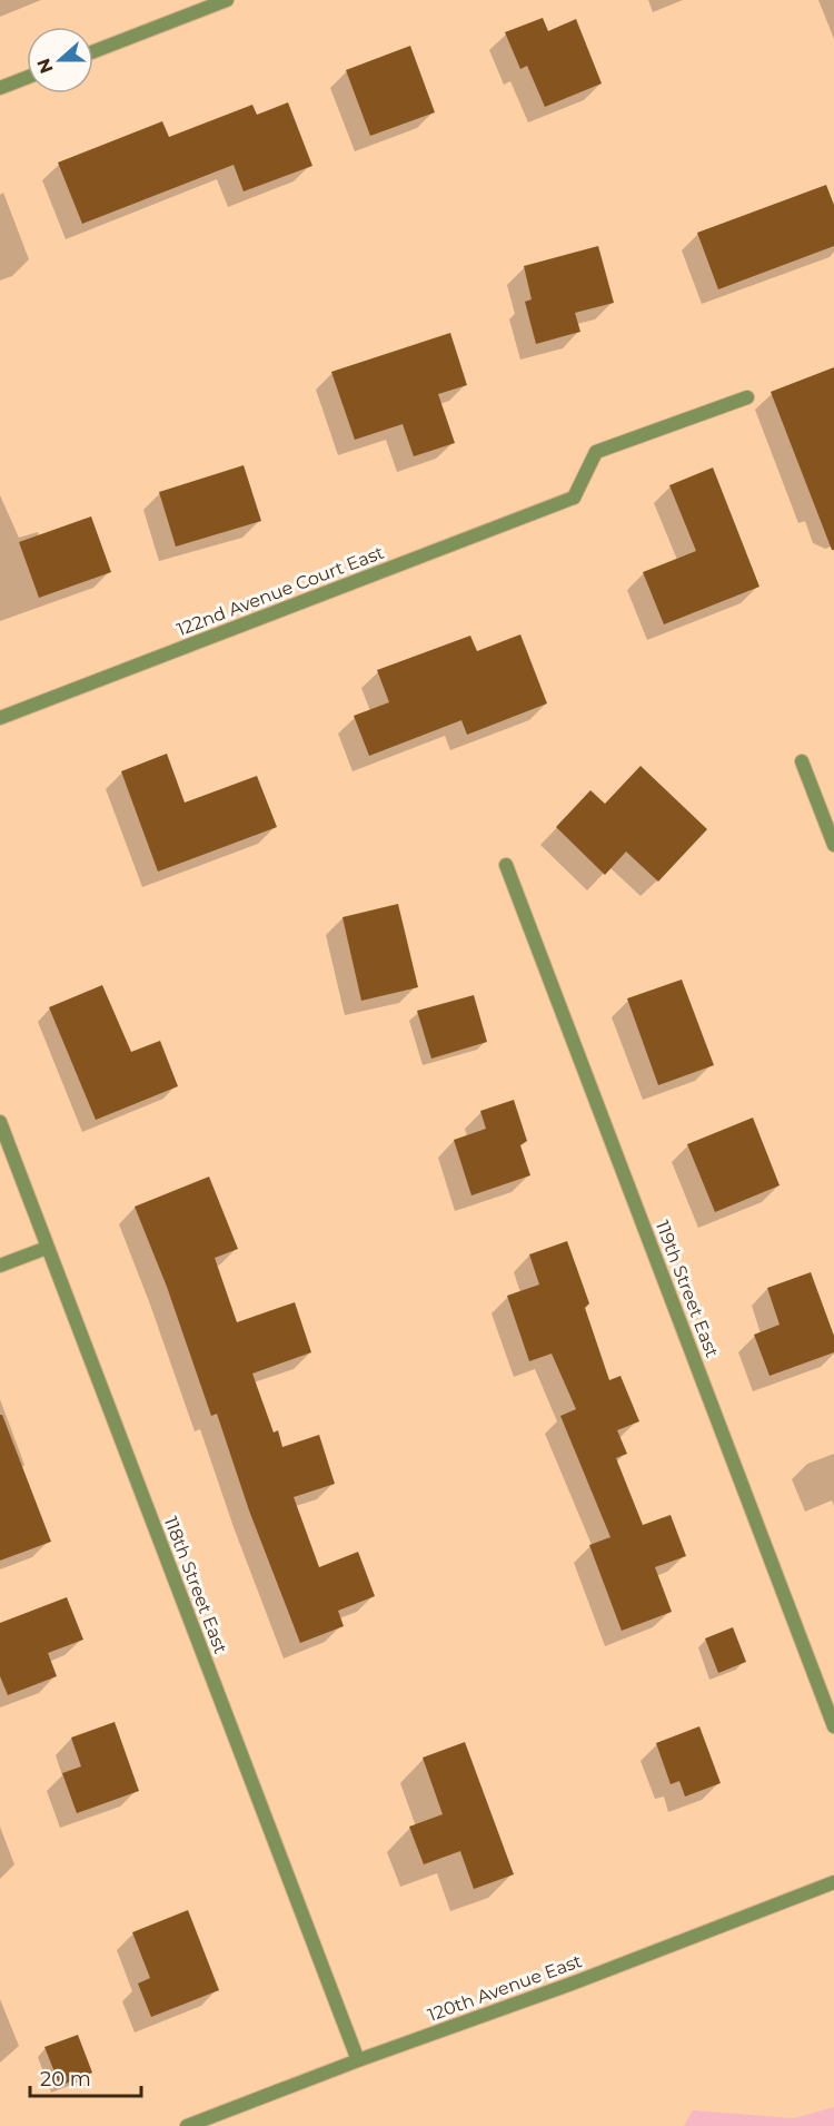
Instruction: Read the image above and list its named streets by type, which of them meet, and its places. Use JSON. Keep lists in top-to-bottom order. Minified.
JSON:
{"streets":{"street":["122nd Avenue Court East","119th Street East","118th Street East","120th Avenue East"]},"crossings":[["118th Street East","120th Avenue East"]],"scale_bar":"20 m","north":"left"}
